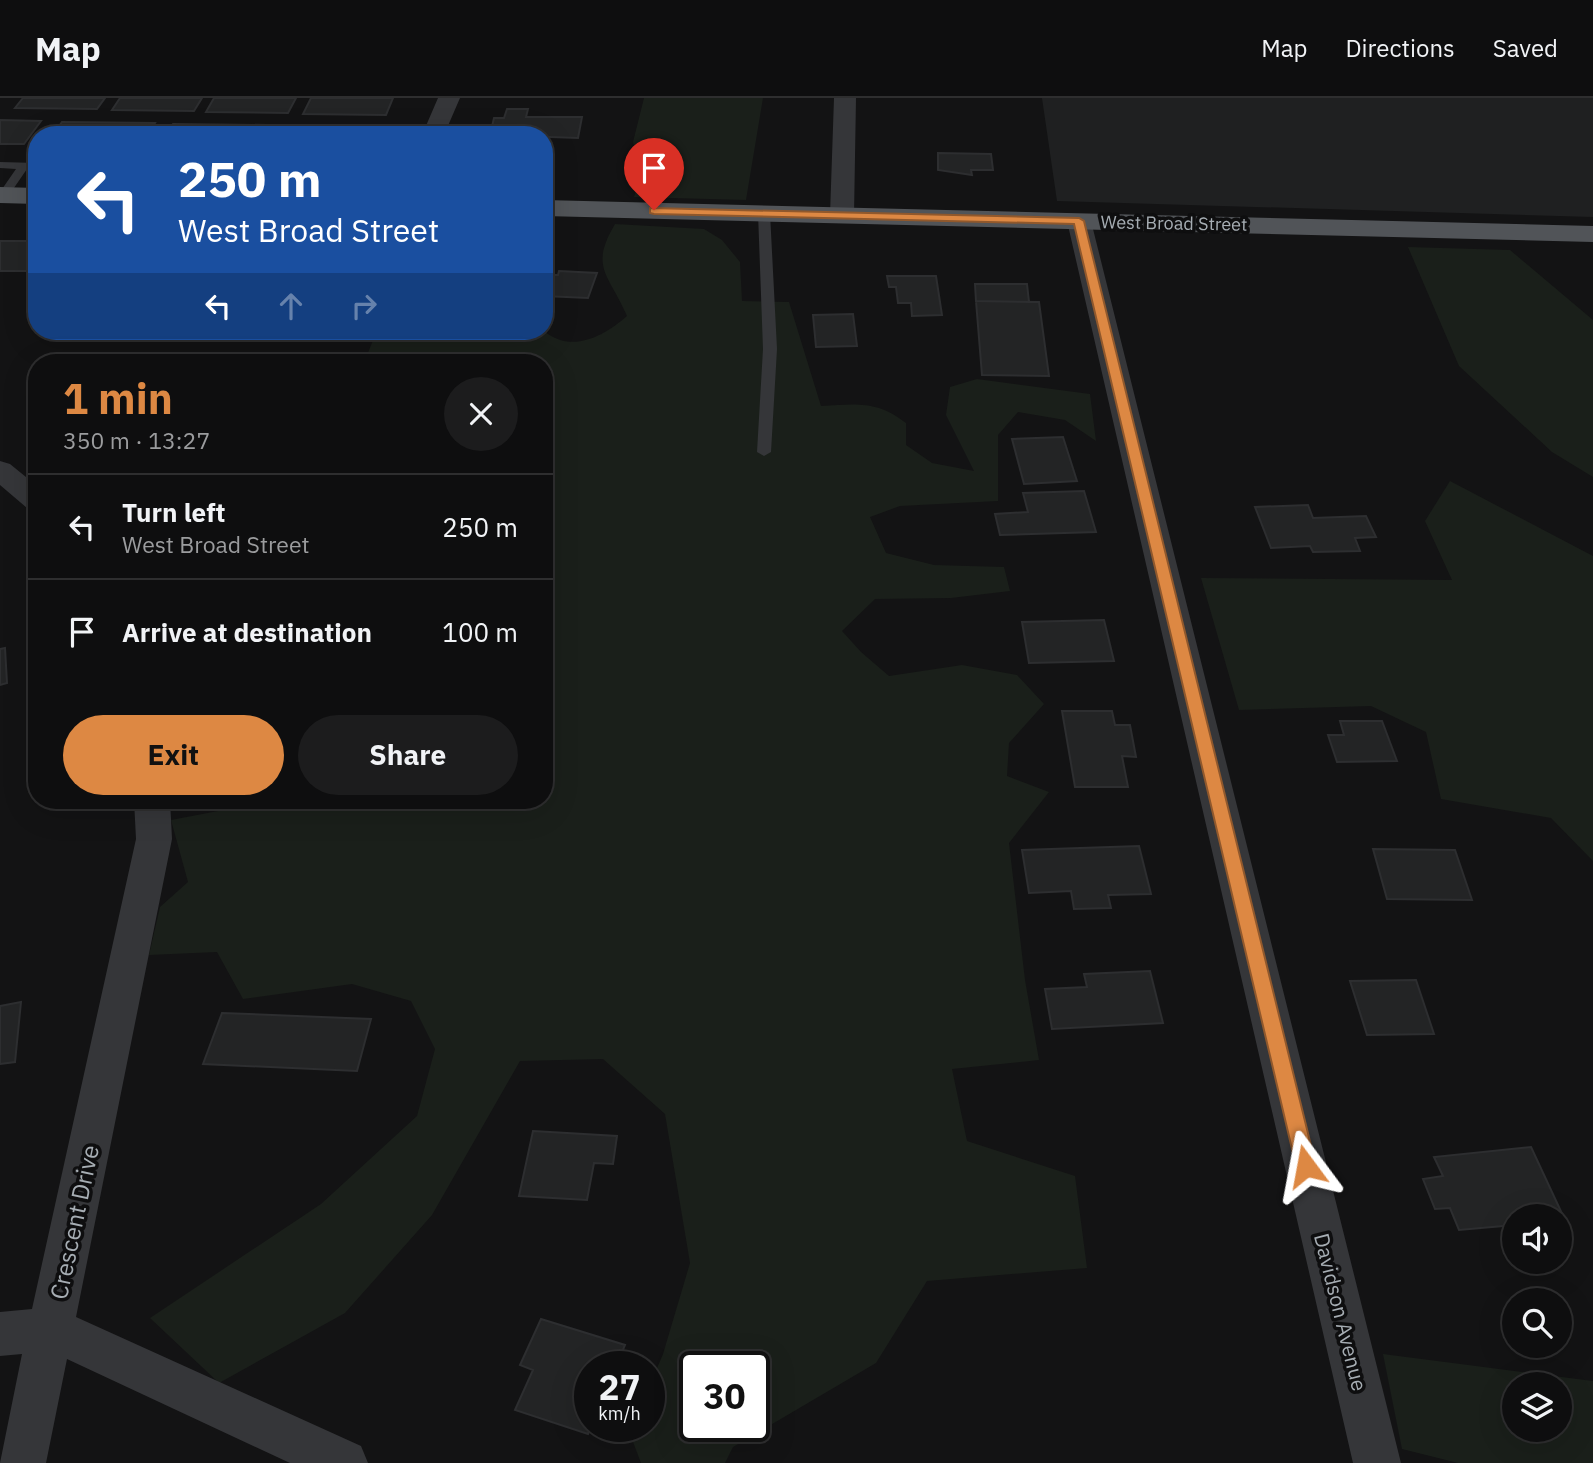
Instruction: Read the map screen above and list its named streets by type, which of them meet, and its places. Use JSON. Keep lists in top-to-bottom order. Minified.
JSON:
{"streets":{"main road":["West Broad Street"],"street":["Crescent Drive","Davidson Avenue"]},"crossings":[["West Broad Street","Davidson Avenue"]],"page":{"header":"Map","nav":["Map","Directions","Saved"],"turn":["250 m","West Broad Street"],"heading":["1 min","350 m · 13:27"],"list":[{"name":"Turn left","note":"West Broad Street","value":"250 m"},{"name":"Arrive at destination","value":"100 m"}],"buttons":["Exit","Share"],"speed":"27 km/h","limit":"30"}}
